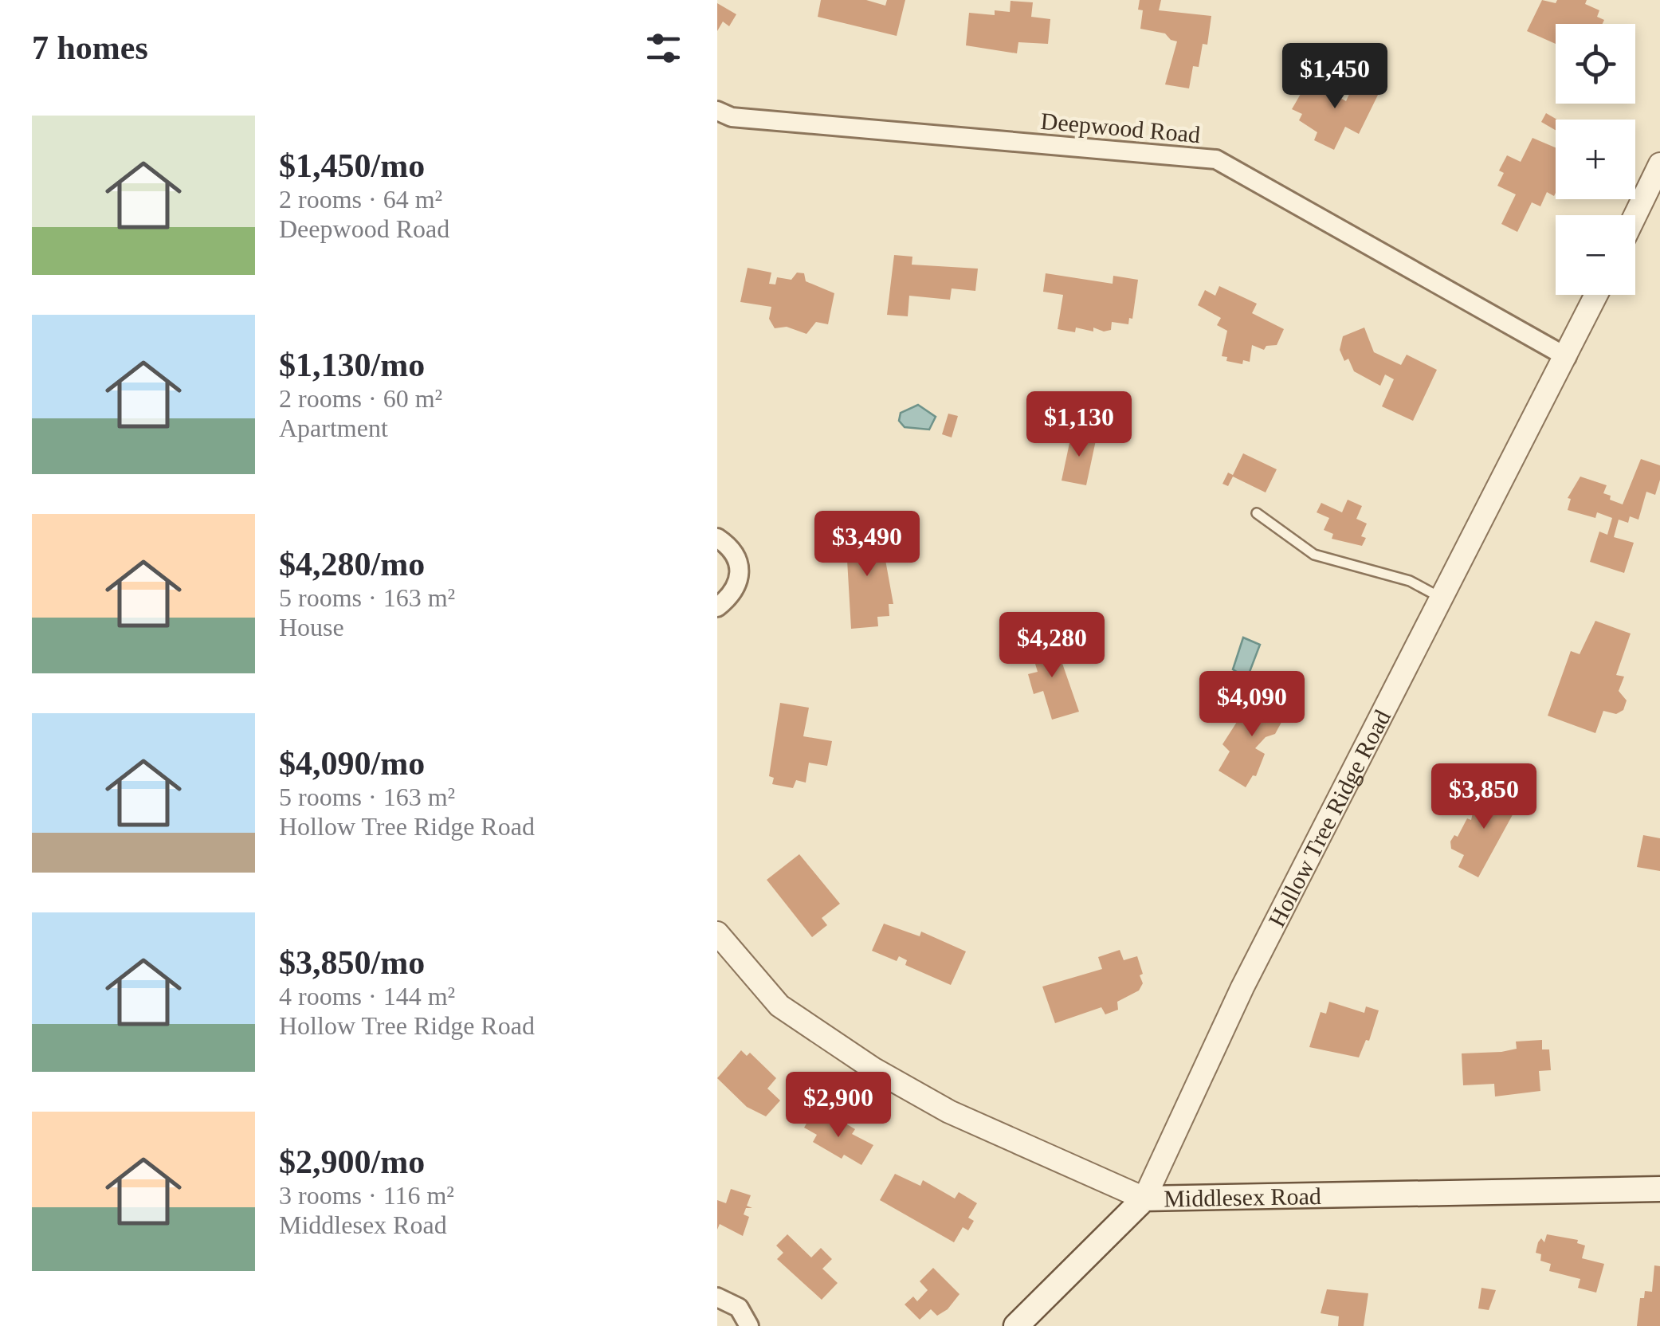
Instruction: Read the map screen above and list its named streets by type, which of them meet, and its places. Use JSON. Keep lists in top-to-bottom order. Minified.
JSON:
{"streets":{"main road":["Hollow Tree Ridge Road","Middlesex Road"],"street":["Deepwood Road"]},"crossings":[["Deepwood Road","Hollow Tree Ridge Road"],["Hollow Tree Ridge Road","Middlesex Road"]],"page":{"heading":"7 homes","map_buttons":["+","−"],"price":["$1,450","$1,130","$3,490","$4,280","$4,090","$3,850","$2,900"],"list":[{"name":"$1,450/mo","note":"2 rooms · 64 m² · Deepwood Road"},{"name":"$1,130/mo","note":"2 rooms · 60 m² · Apartment"},{"name":"$4,280/mo","note":"5 rooms · 163 m² · House"},{"name":"$4,090/mo","note":"5 rooms · 163 m² · Hollow Tree Ridge Road"},{"name":"$3,850/mo","note":"4 rooms · 144 m² · Hollow Tree Ridge Road"},{"name":"$2,900/mo","note":"3 rooms · 116 m² · Middlesex Road"}]}}
